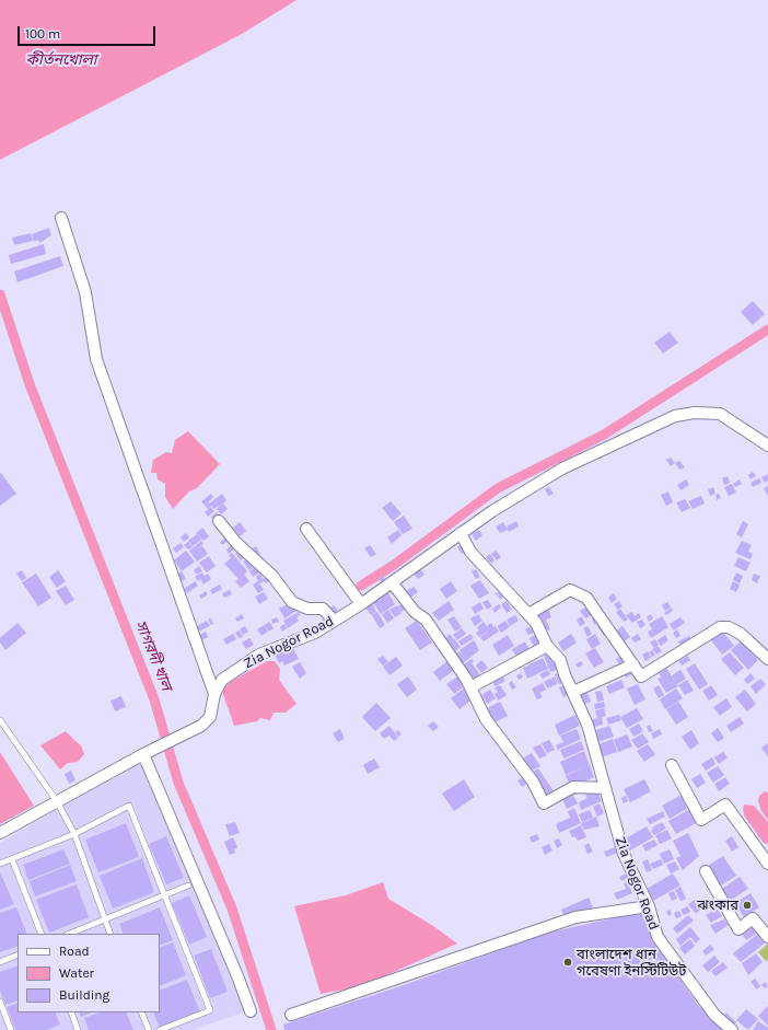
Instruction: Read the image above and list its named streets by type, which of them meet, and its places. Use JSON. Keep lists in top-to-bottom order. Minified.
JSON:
{"streets":{"street":["Zia Nogor Road"]},"water":["কীর্তনখোলা","সাগরদী খাল"],"places":["ঝংকার","বাংলাদেশ ধান গবেষণা ইনস্টিটিউট"],"legend":["Road","Water","Building"],"scale_bar":"100 m"}
